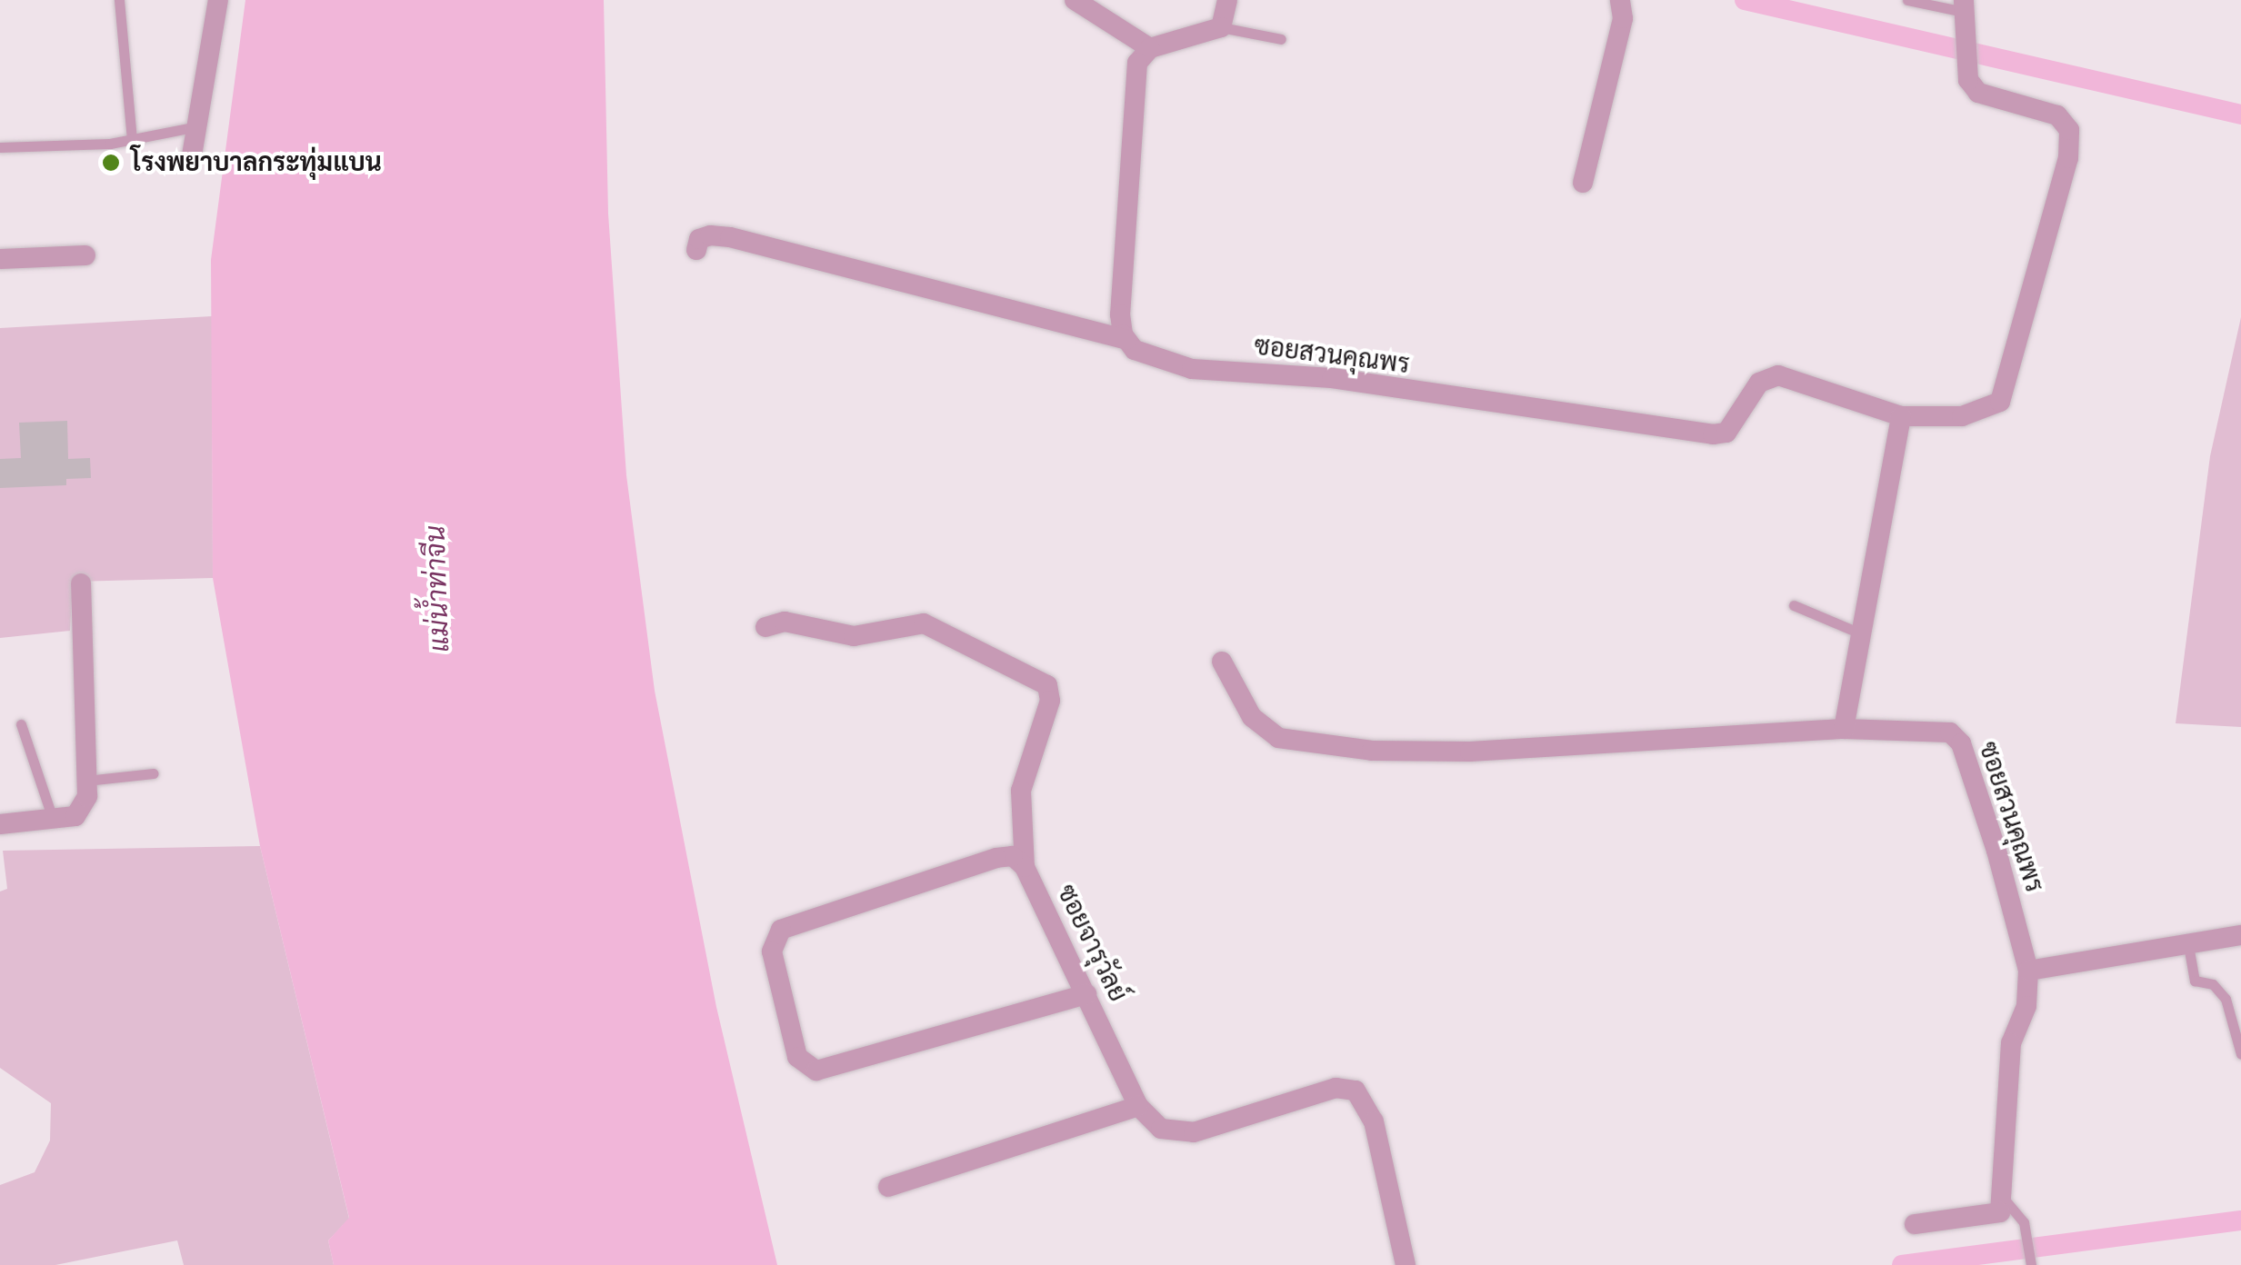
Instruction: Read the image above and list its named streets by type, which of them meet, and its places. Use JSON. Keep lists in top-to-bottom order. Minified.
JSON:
{"streets":{"street":["ซอยสวนคุณพร","ซอยจารุวัลย์"]},"water":["แม่น้ำท่าจีน"],"places":["โรงพยาบาลกระทุ่มแบน"]}
